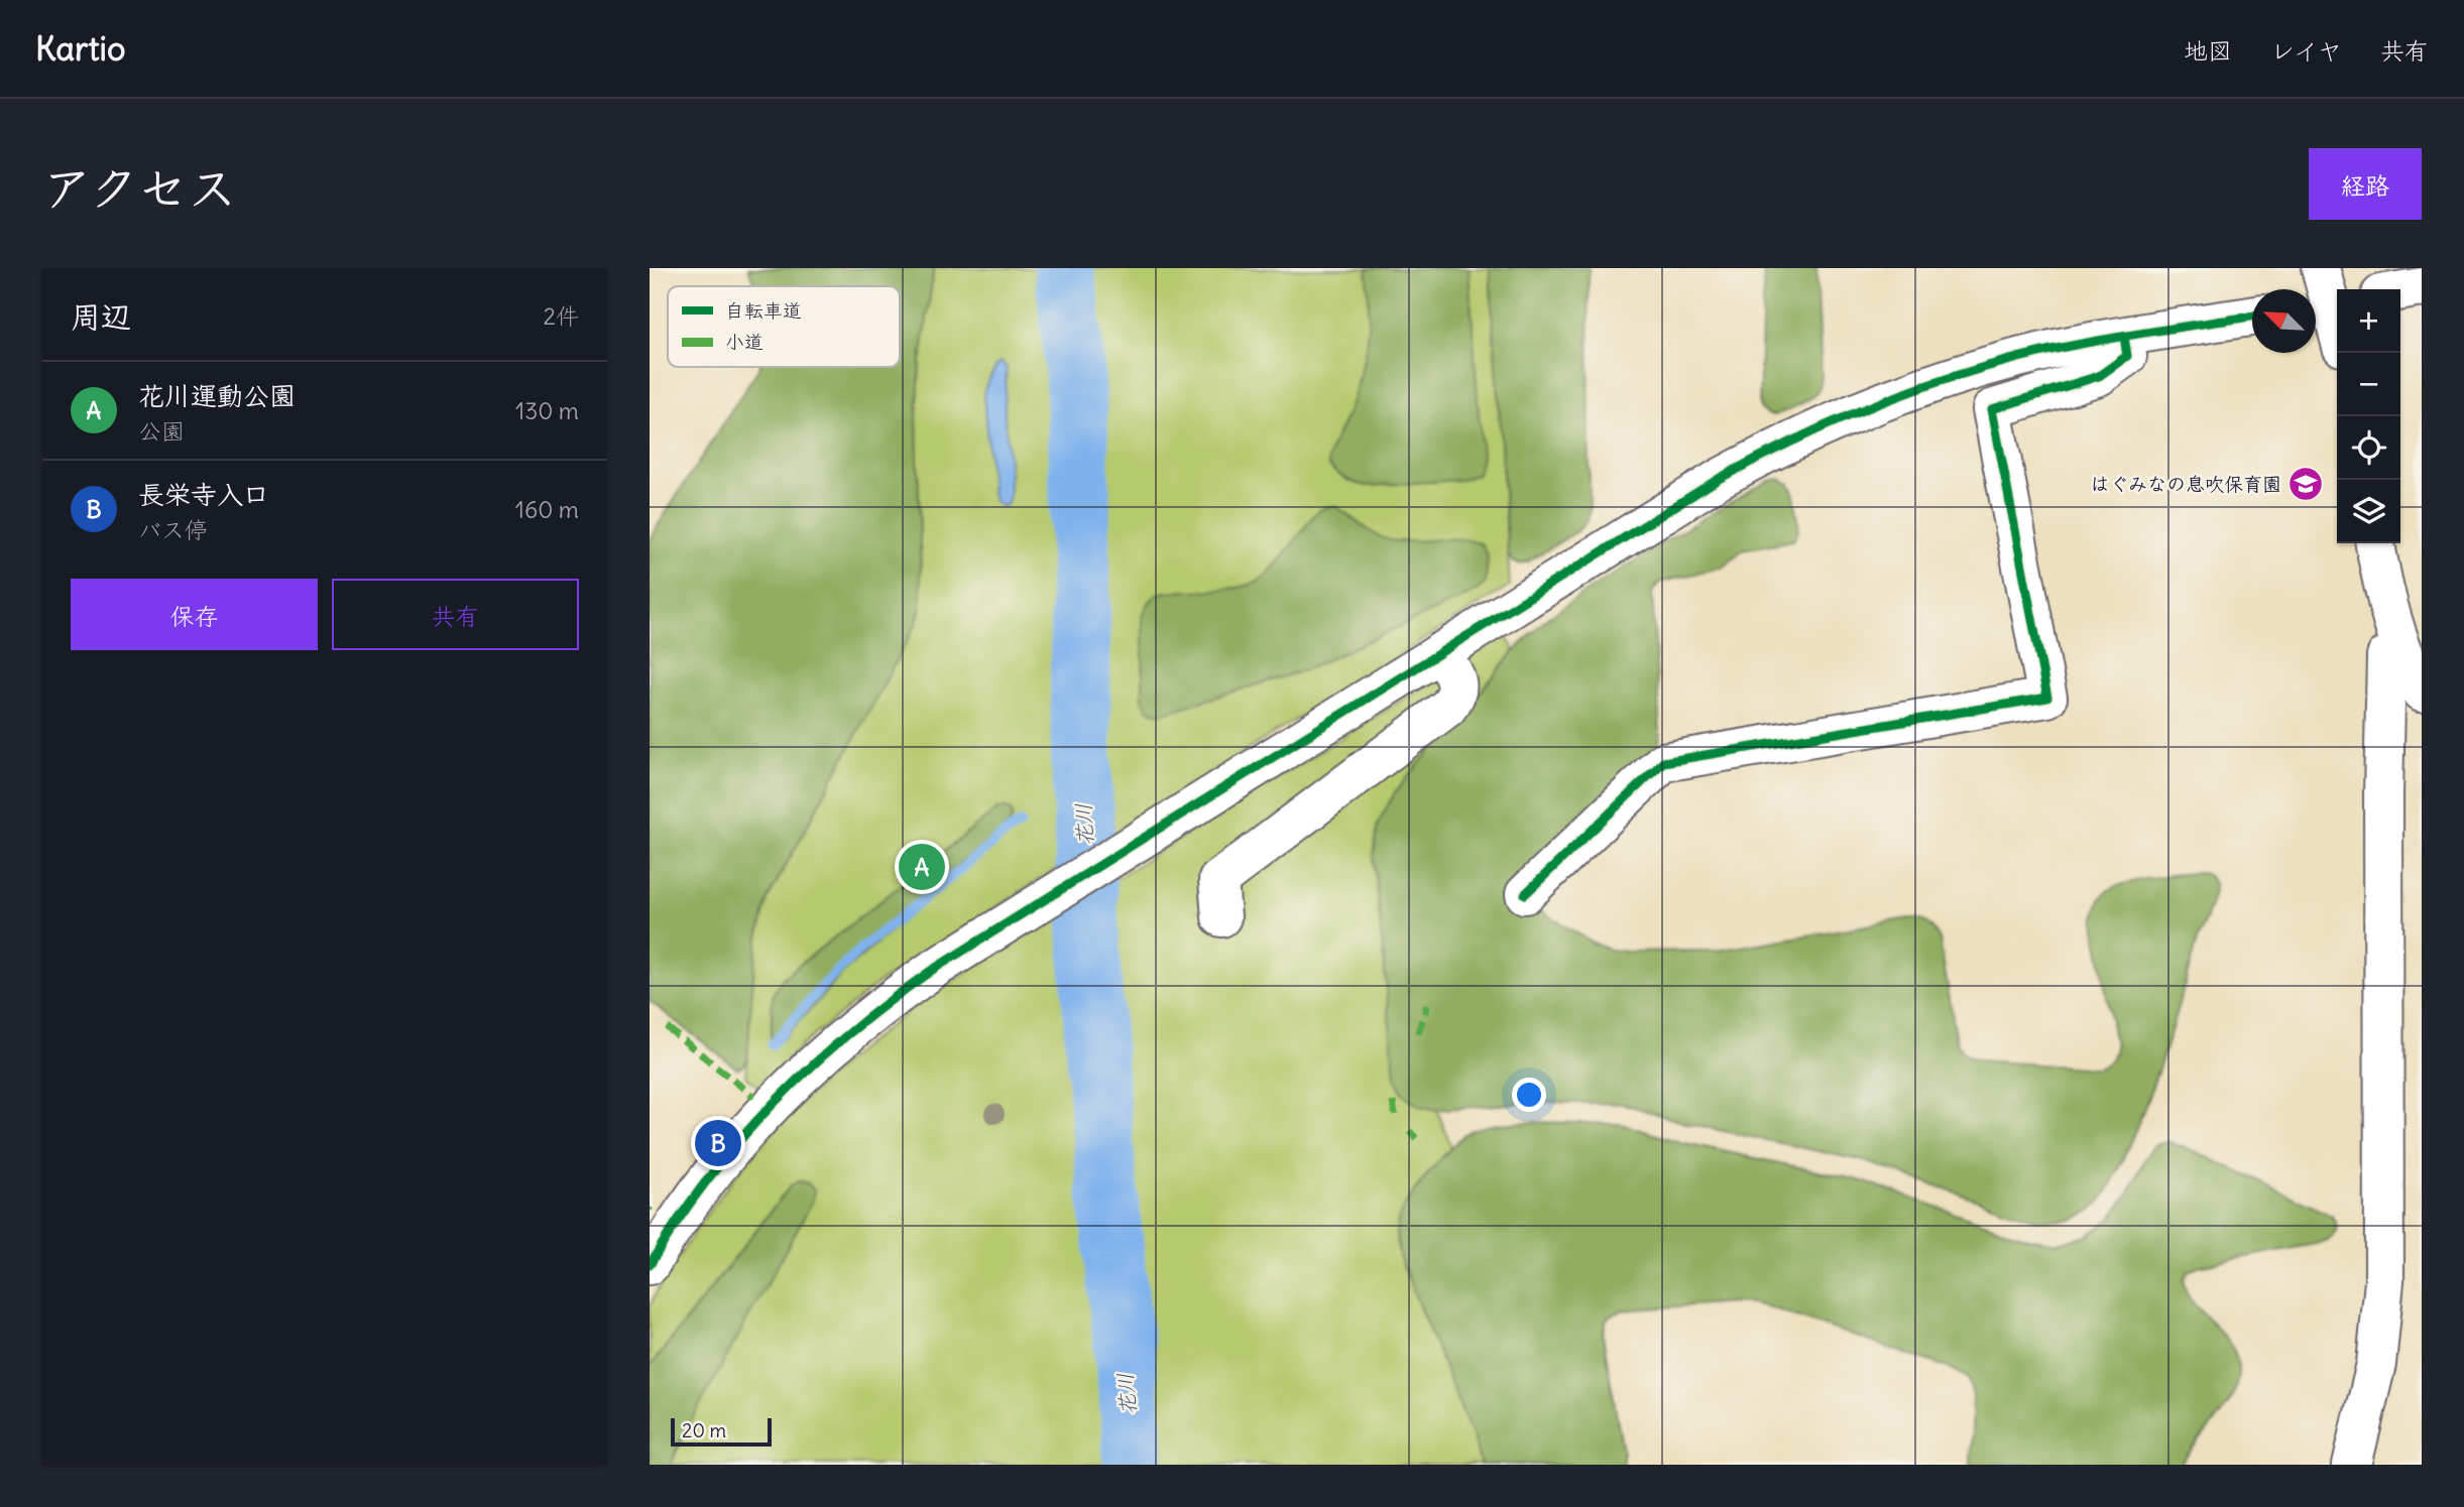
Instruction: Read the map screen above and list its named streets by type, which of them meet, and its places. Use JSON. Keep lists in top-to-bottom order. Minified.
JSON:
{"water":["花川"],"places":{"school or university":["はぐみなの息吹保育園"]},"legend":["自転車道","小道"],"scale_bar":"20 m","north":"top left","page":{"header":"Kartio","nav":["地図","レイヤ","共有"],"title":"アクセス","buttons":["経路",["保存","共有"]],"heading":["周辺","2件"],"map_buttons":["+","−"],"list":[{"mark":"A","name":"花川運動公園","note":"公園","value":"130 m"},{"mark":"B","name":"長栄寺入口","note":"バス停","value":"160 m"}],"pins":["A","B"],"scale":"20 m"}}
